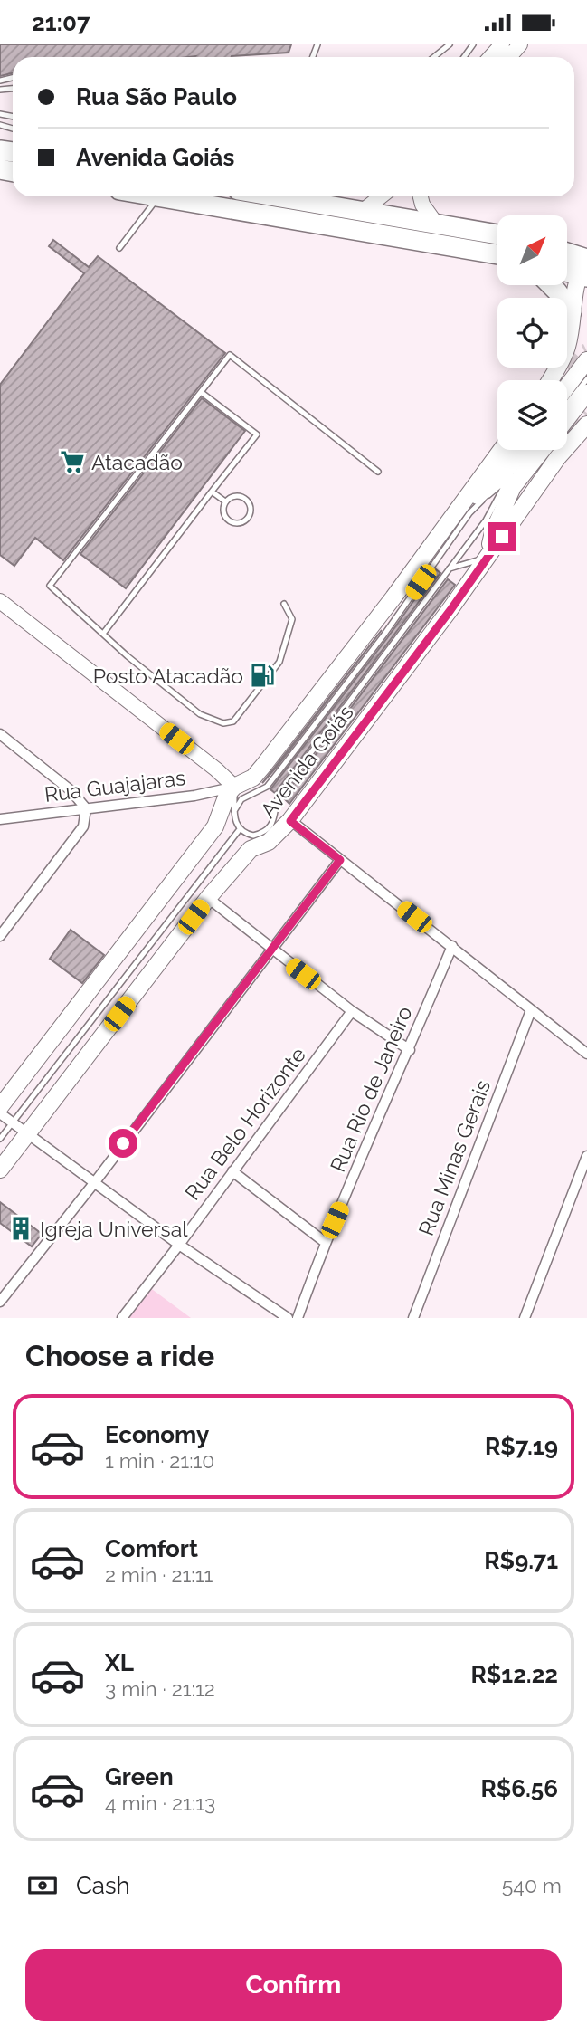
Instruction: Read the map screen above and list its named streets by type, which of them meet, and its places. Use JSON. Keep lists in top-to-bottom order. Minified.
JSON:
{"streets":{"main road":["Avenida Goiás"],"street":["Rua Guajajaras","Rua Rio de Janeiro","Rua Belo Horizonte","Rua Minas Gerais"]},"crossings":[["Avenida Goiás","Rua Guajajaras"]],"places":{"supermarket":["Atacadão"],"fuel station":["Posto Atacadão"],"building":["Igreja Universal"]},"north":"top right","page":{"status":"21:07","banner":["Rua São Paulo","Avenida Goiás"],"heading":"Choose a ride","list":[{"name":"Economy","note":"1 min · 21:10","value":"R$7.19"},{"name":"Comfort","note":"2 min · 21:11","value":"R$9.71"},{"name":"XL","note":"3 min · 21:12","value":"R$12.22"},{"name":"Green","note":"4 min · 21:13","value":"R$6.56"}],"pay":["Cash","540 m"],"buttons":"Confirm"}}
